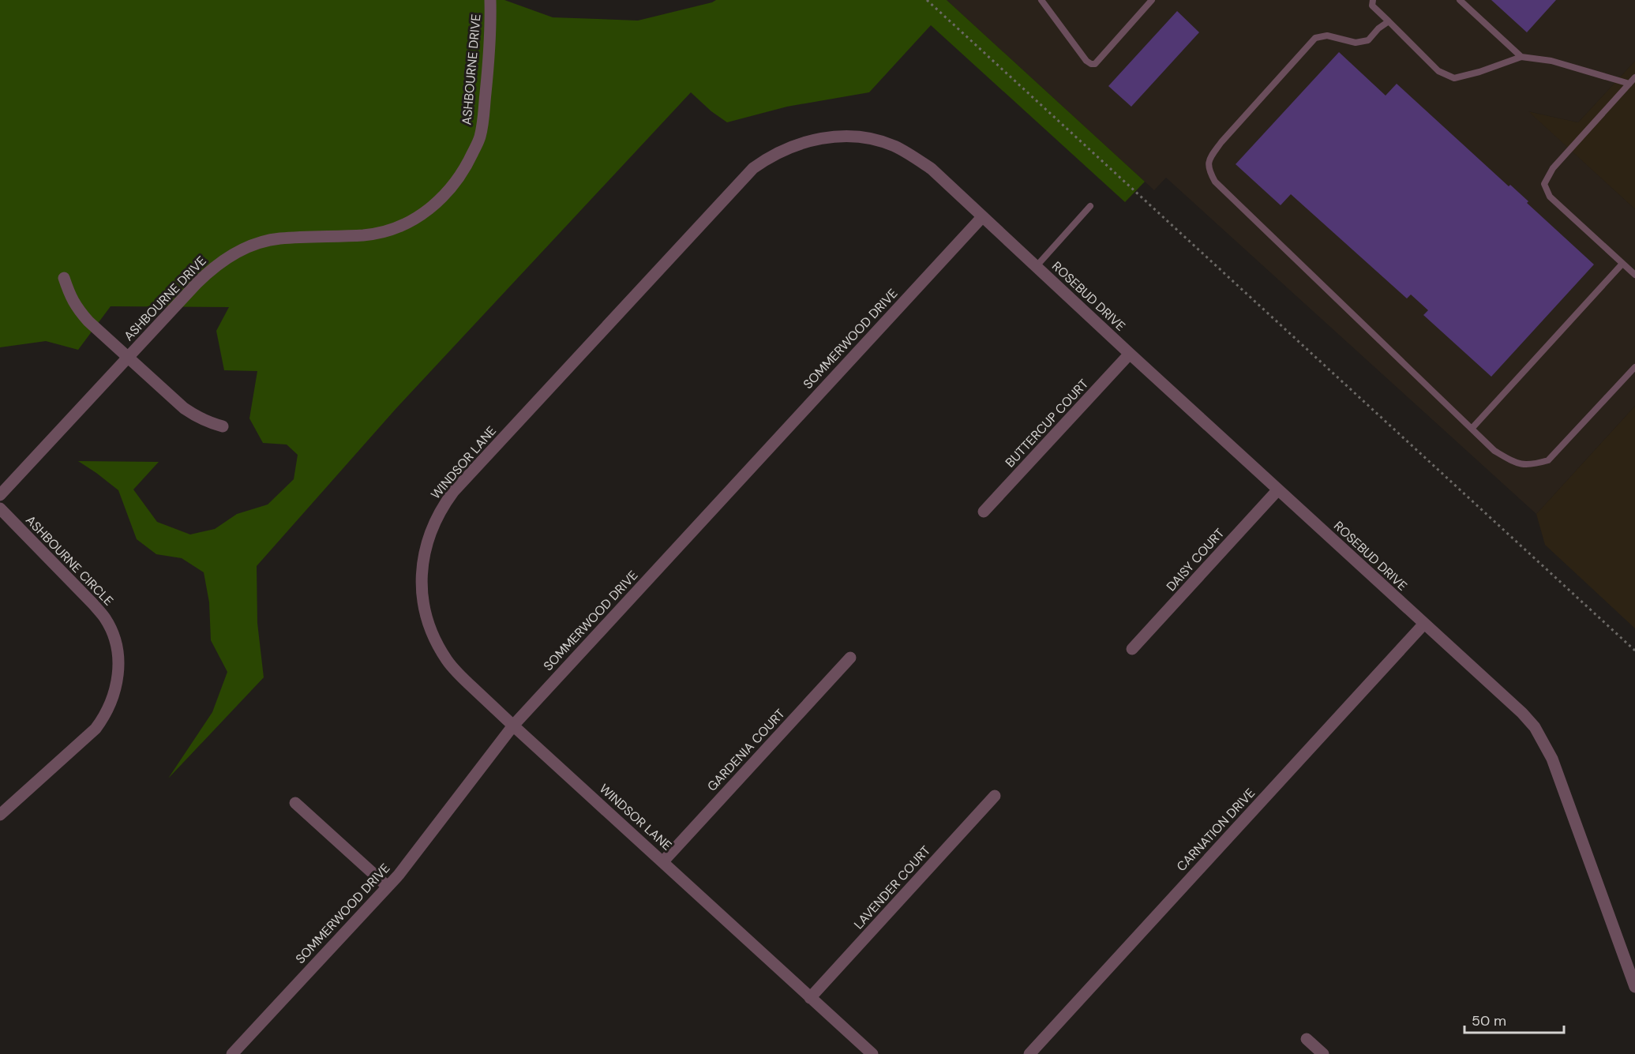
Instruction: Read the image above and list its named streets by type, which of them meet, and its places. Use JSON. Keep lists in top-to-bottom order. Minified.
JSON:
{"streets":{"street":["ASHBOURNE DRIVE","ROSEBUD DRIVE","SOMMERWOOD DRIVE","BUTTERCUP COURT","WINDSOR LANE","DAISY COURT","ASHBOURNE CIRCLE","GARDENIA COURT","CARNATION DRIVE","LAVENDER COURT"]},"crossings":[["ROSEBUD DRIVE","SOMMERWOOD DRIVE"],["ROSEBUD DRIVE","BUTTERCUP COURT"],["ROSEBUD DRIVE","WINDSOR LANE"],["ROSEBUD DRIVE","DAISY COURT"],["ROSEBUD DRIVE","CARNATION DRIVE"],["SOMMERWOOD DRIVE","WINDSOR LANE"],["WINDSOR LANE","GARDENIA COURT"],["WINDSOR LANE","LAVENDER COURT"]],"scale_bar":"50 m"}
